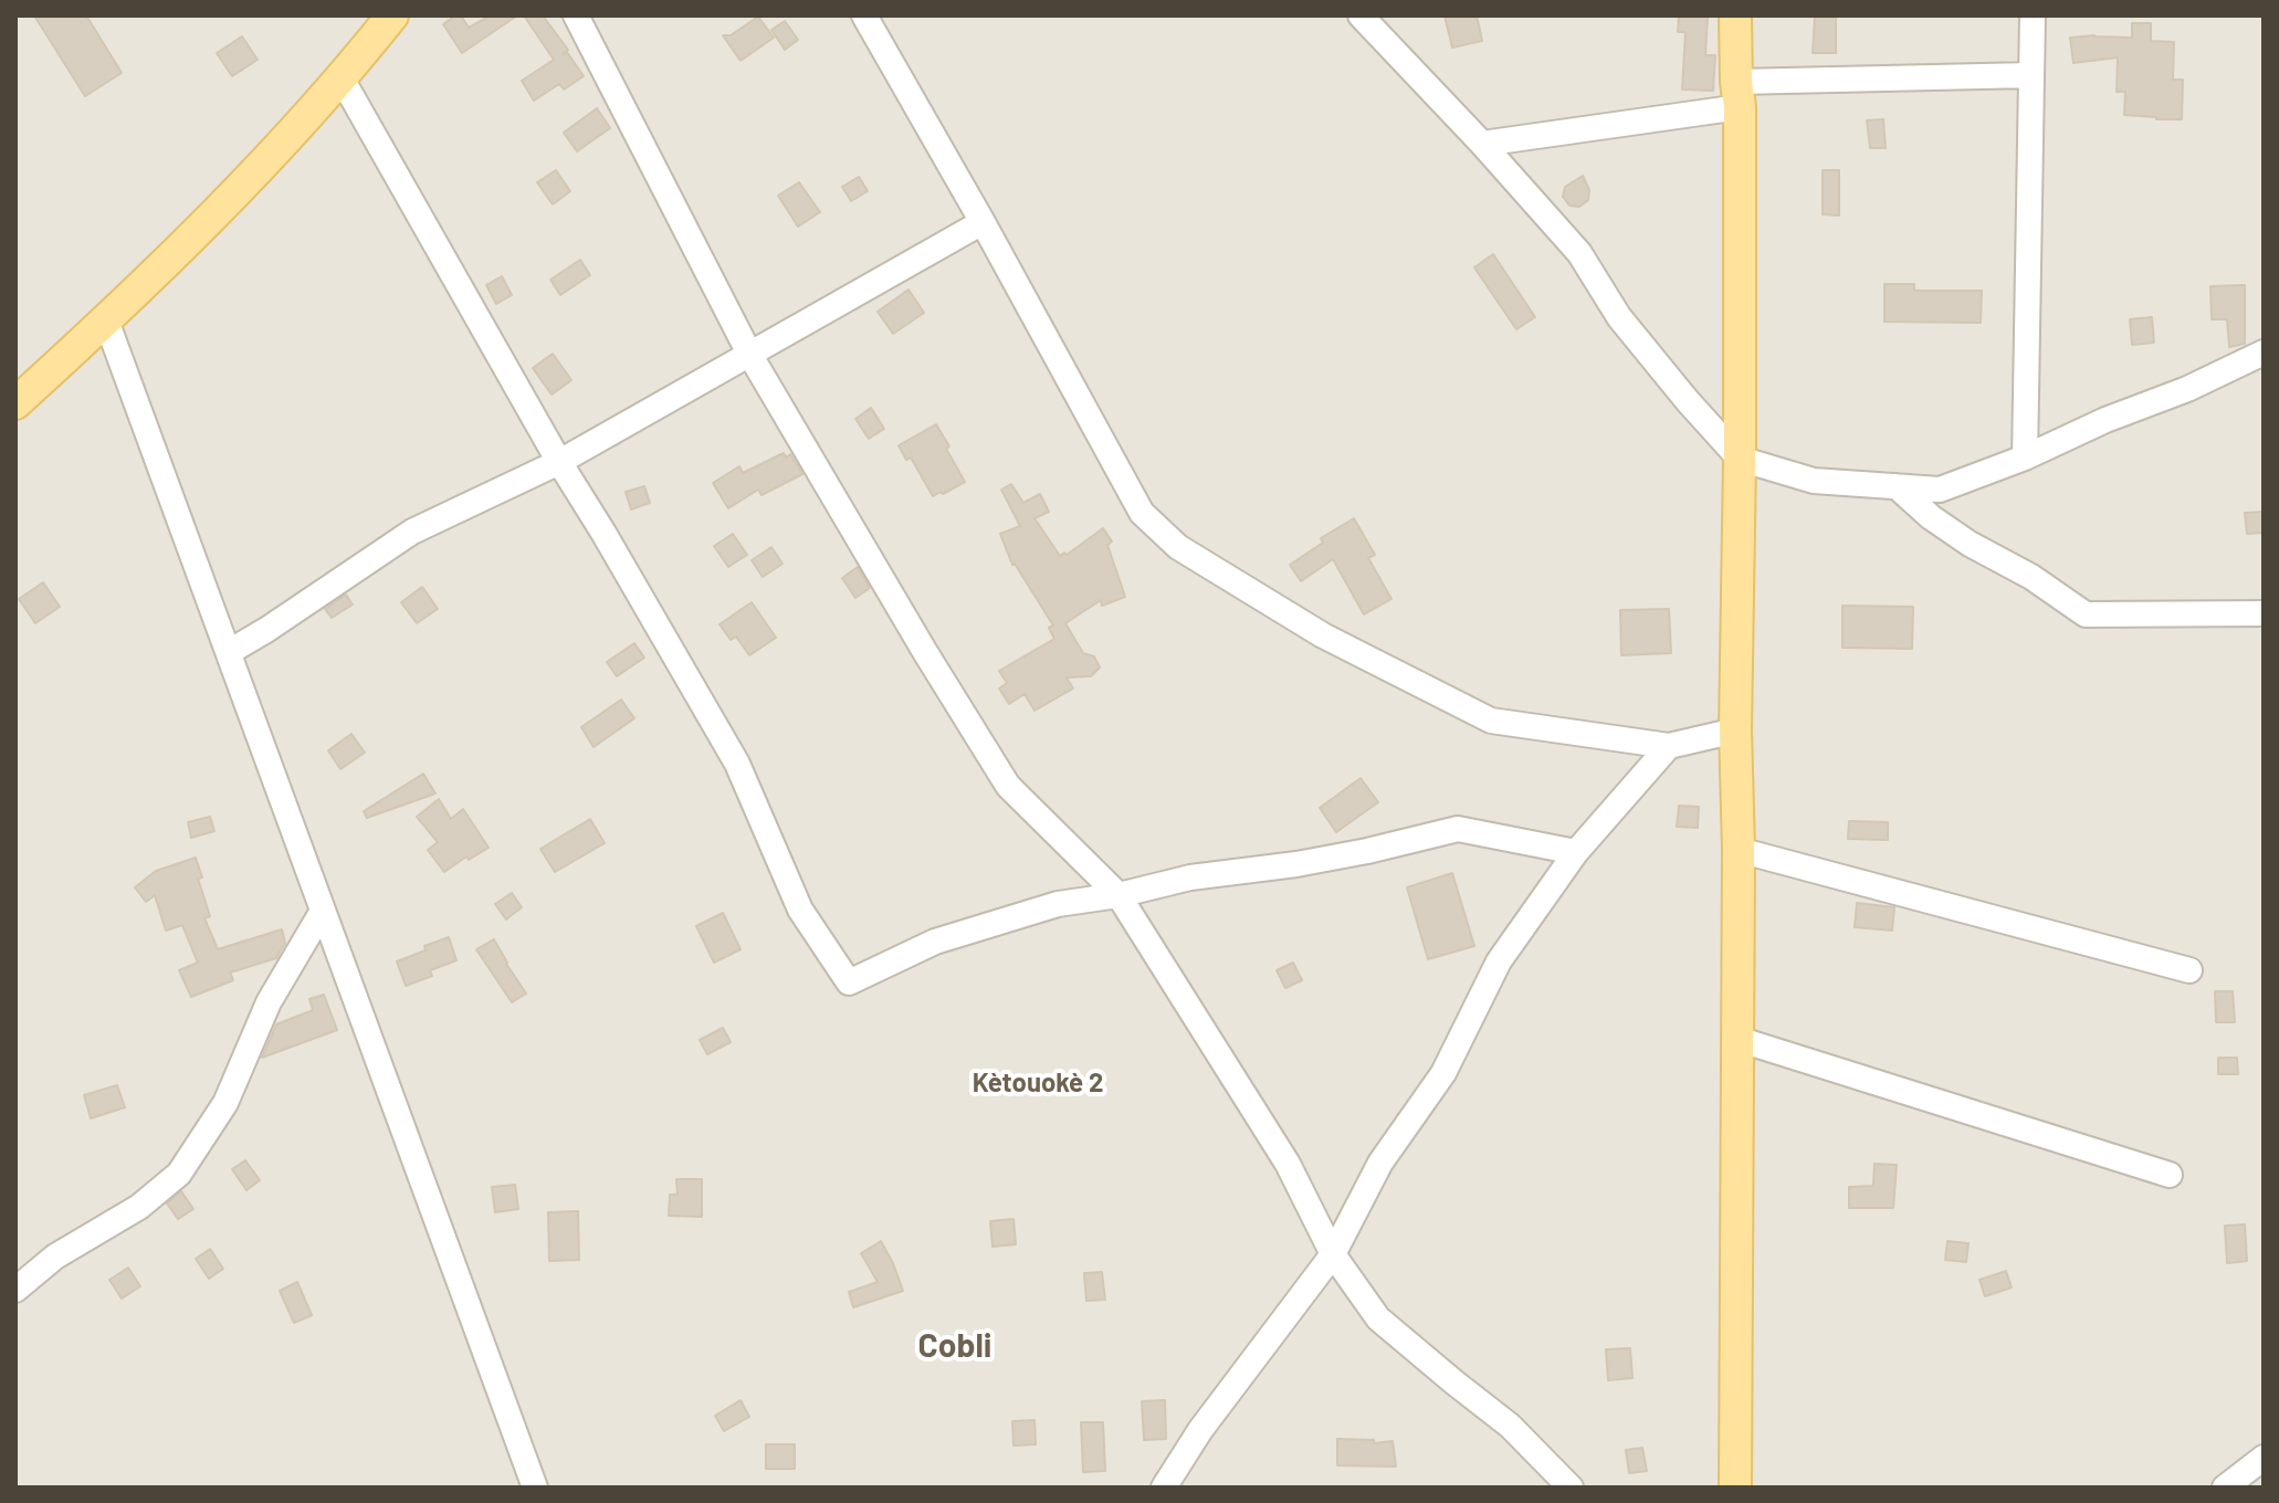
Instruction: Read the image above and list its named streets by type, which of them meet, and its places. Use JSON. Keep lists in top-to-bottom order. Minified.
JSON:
{"districts":["Kètouokè 2","Cobli"]}
